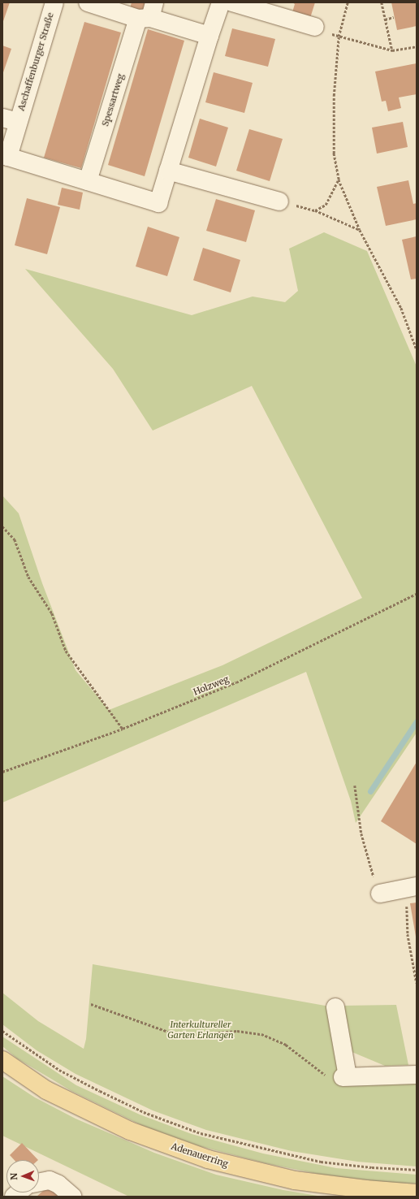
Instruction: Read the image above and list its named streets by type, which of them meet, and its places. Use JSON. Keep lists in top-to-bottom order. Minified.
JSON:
{"streets":{"main road":["Adenauerring"],"street":["Aschaffenburger Straße","Spessartweg"],"path":["Holzweg"]},"parks":["Interkultureller Garten Erlangen"],"north":"left"}
